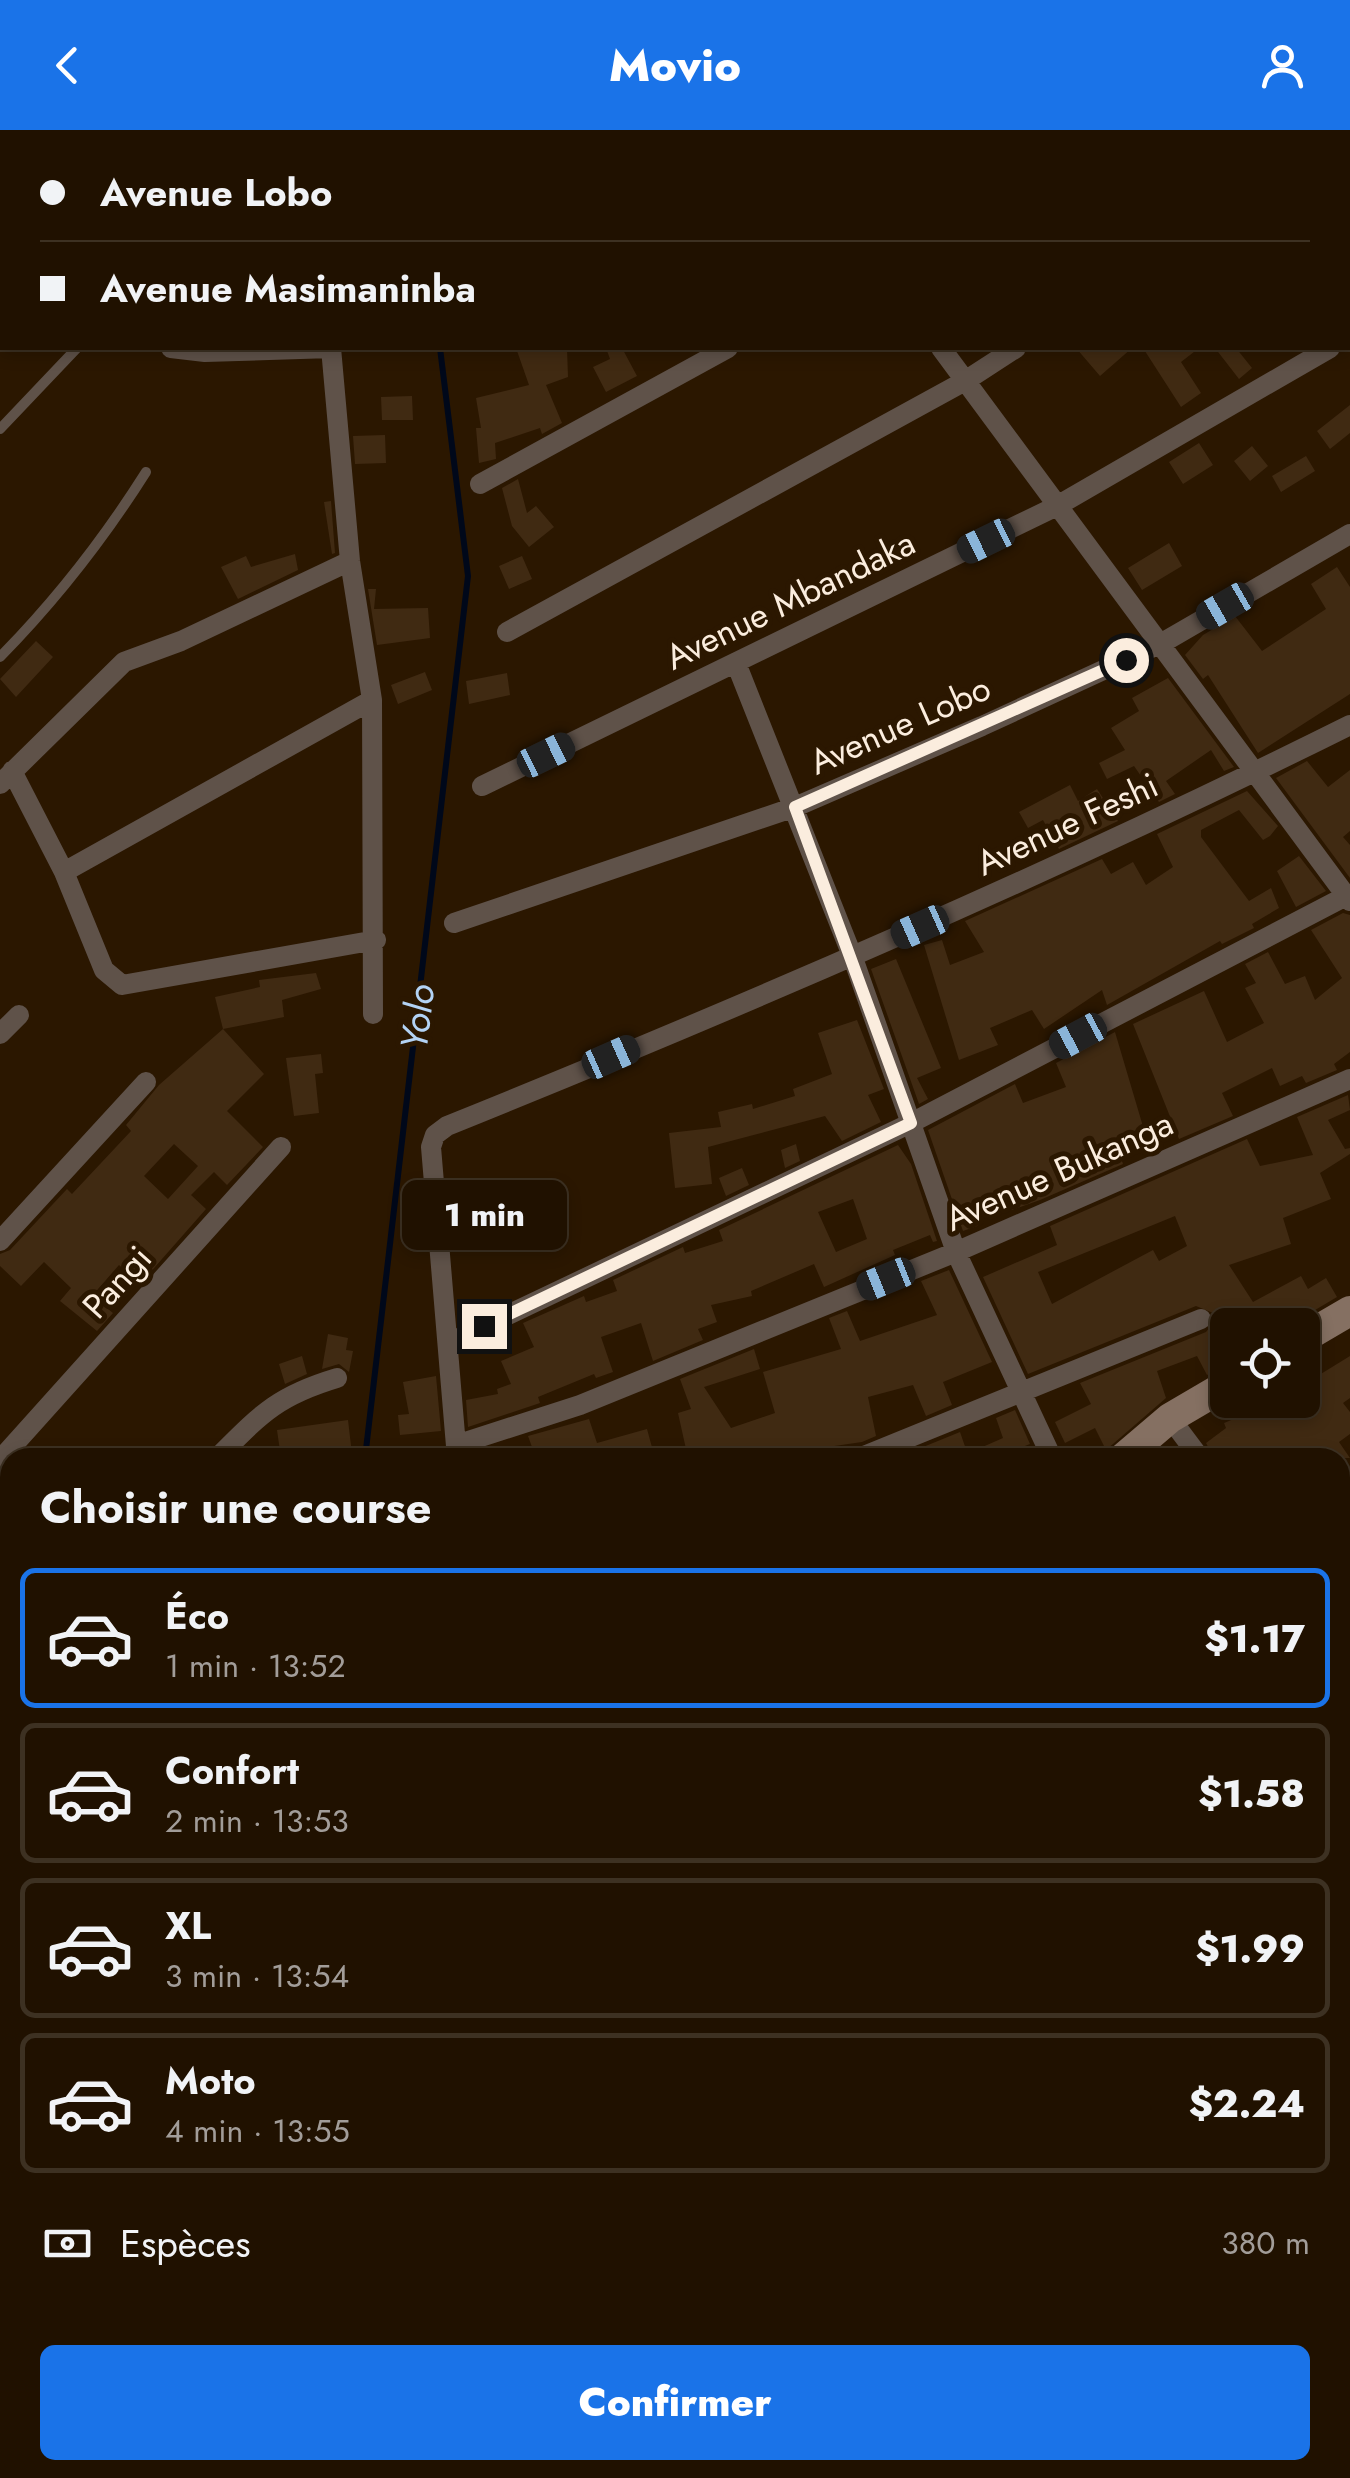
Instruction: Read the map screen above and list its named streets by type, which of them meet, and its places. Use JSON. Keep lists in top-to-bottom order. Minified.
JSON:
{"streets":{"street":["Avenue Mbandaka","Avenue Lobo","Avenue Feshi","Avenue Bukanga","Pangi"]},"water":["Yolo"],"page":{"header":"Movio","banner":["Avenue Lobo","Avenue Masimaninba"],"bubble":"1 min","heading":"Choisir une course","list":[{"name":"Éco","note":"1 min · 13:52","value":"$1.17"},{"name":"Confort","note":"2 min · 13:53","value":"$1.58"},{"name":"XL","note":"3 min · 13:54","value":"$1.99"},{"name":"Moto","note":"4 min · 13:55","value":"$2.24"}],"pay":["Espèces","380 m"],"buttons":"Confirmer"}}
